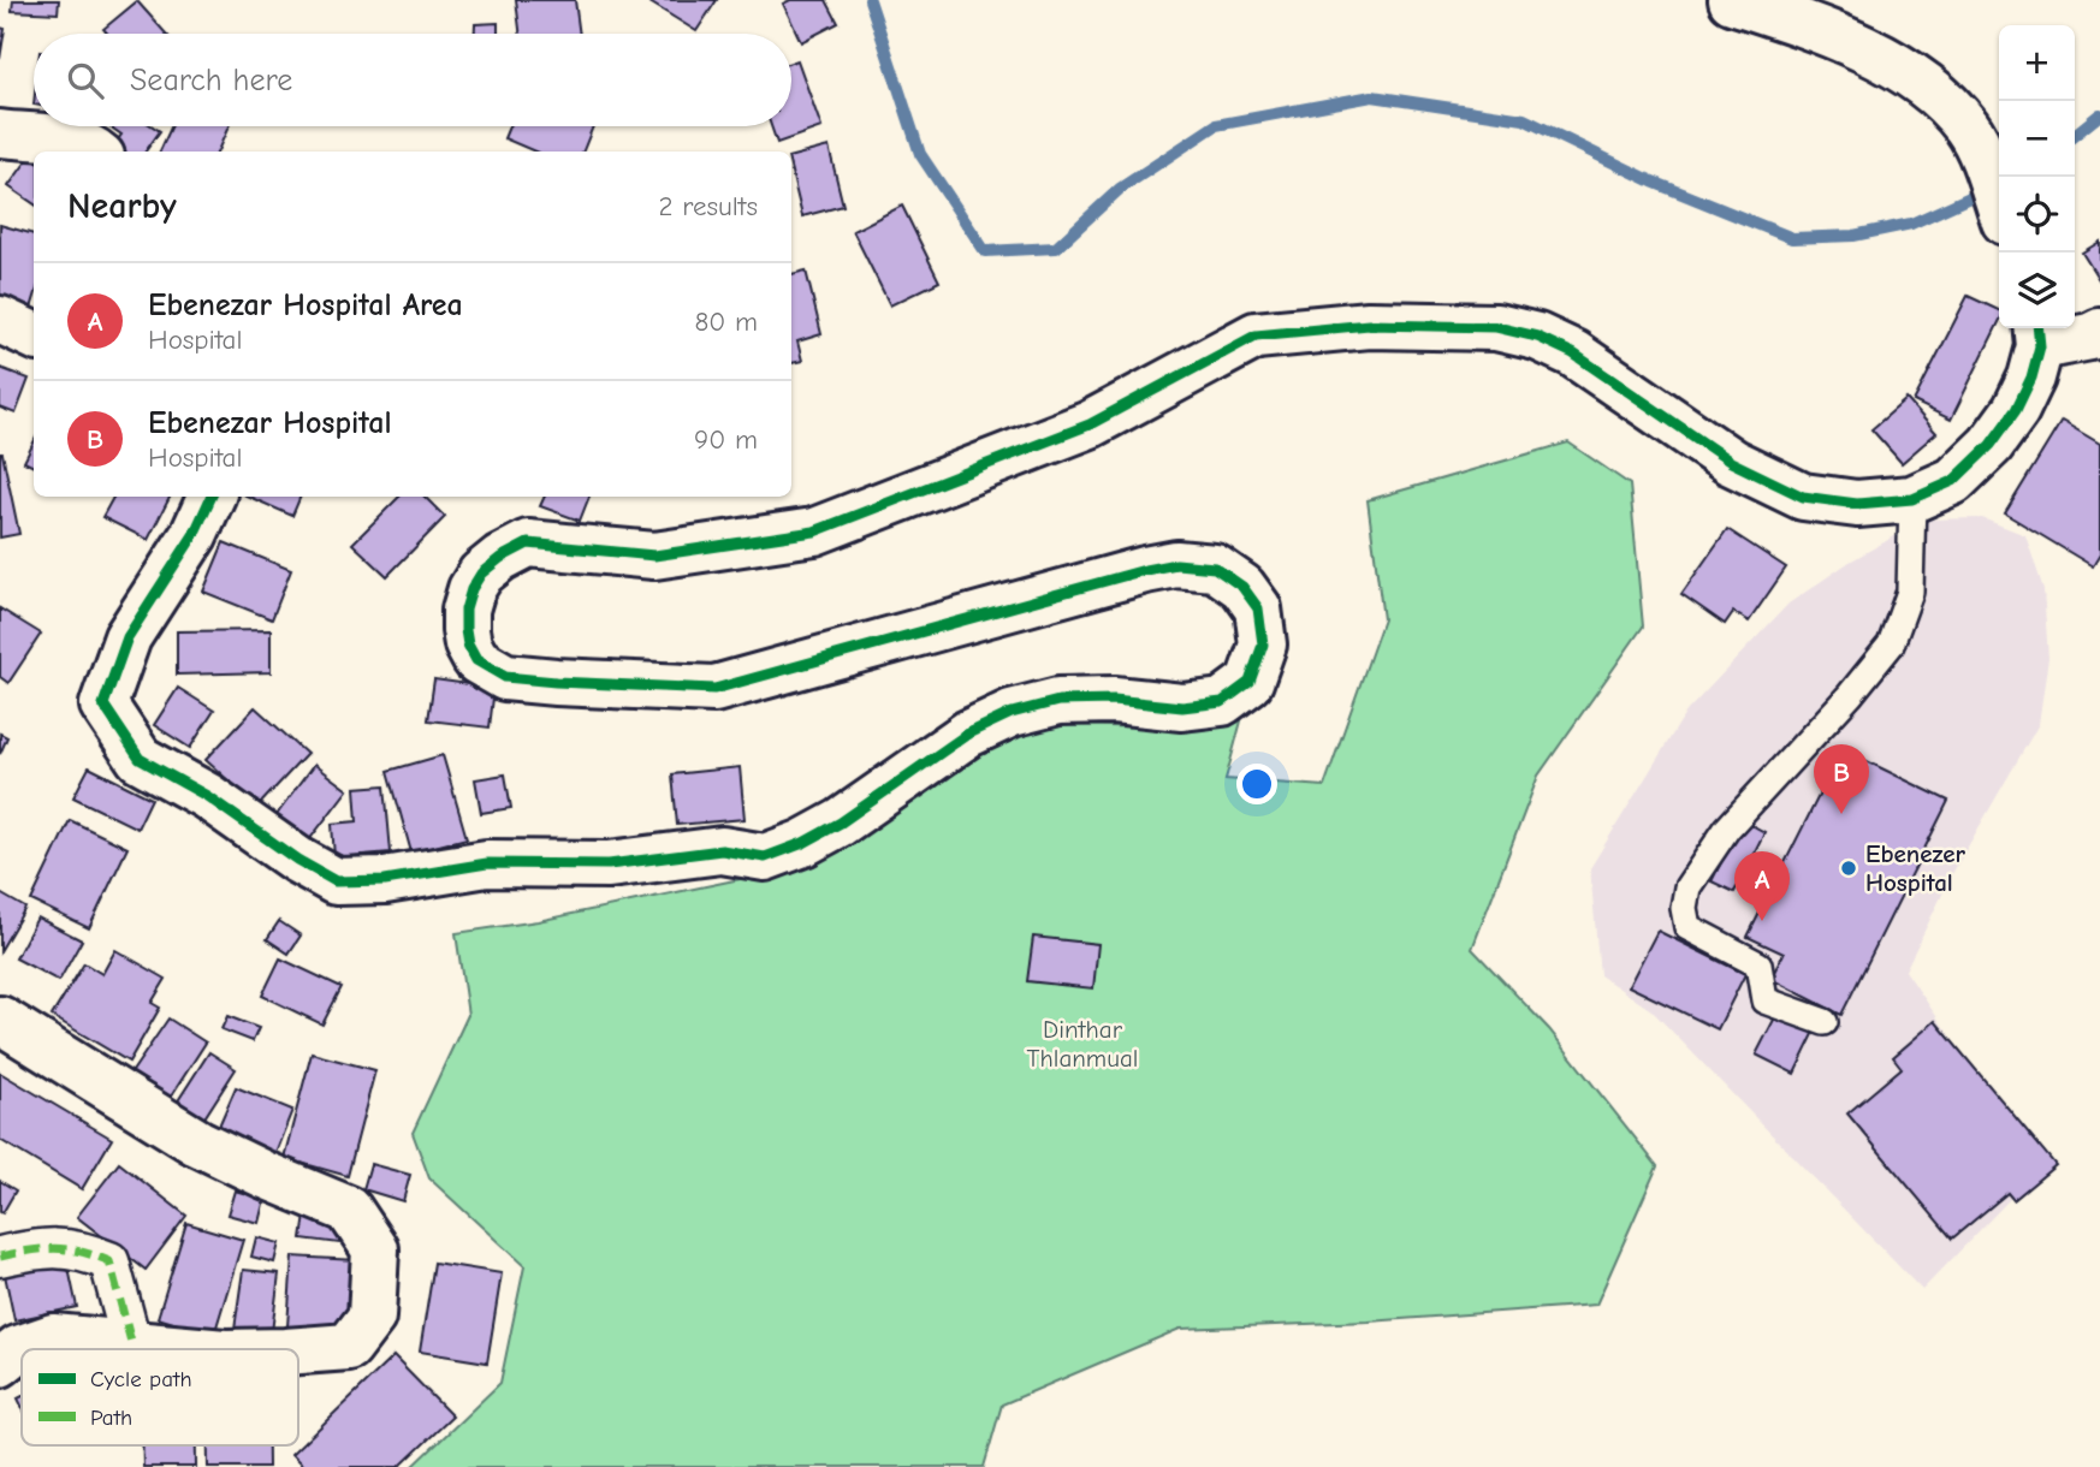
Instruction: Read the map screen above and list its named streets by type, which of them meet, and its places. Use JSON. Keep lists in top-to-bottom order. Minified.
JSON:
{"parks":["Dinthar Thlanmual"],"places":["Ebenezer Hospital"],"legend":["Cycle path","Path"],"page":{"map_buttons":["+","−"],"search":"Search here","heading":["Nearby","2 results"],"list":[{"mark":"A","name":"Ebenezar Hospital Area","note":"Hospital","value":"80 m"},{"mark":"B","name":"Ebenezar Hospital","note":"Hospital","value":"90 m"}],"pins":["B","A"]}}
